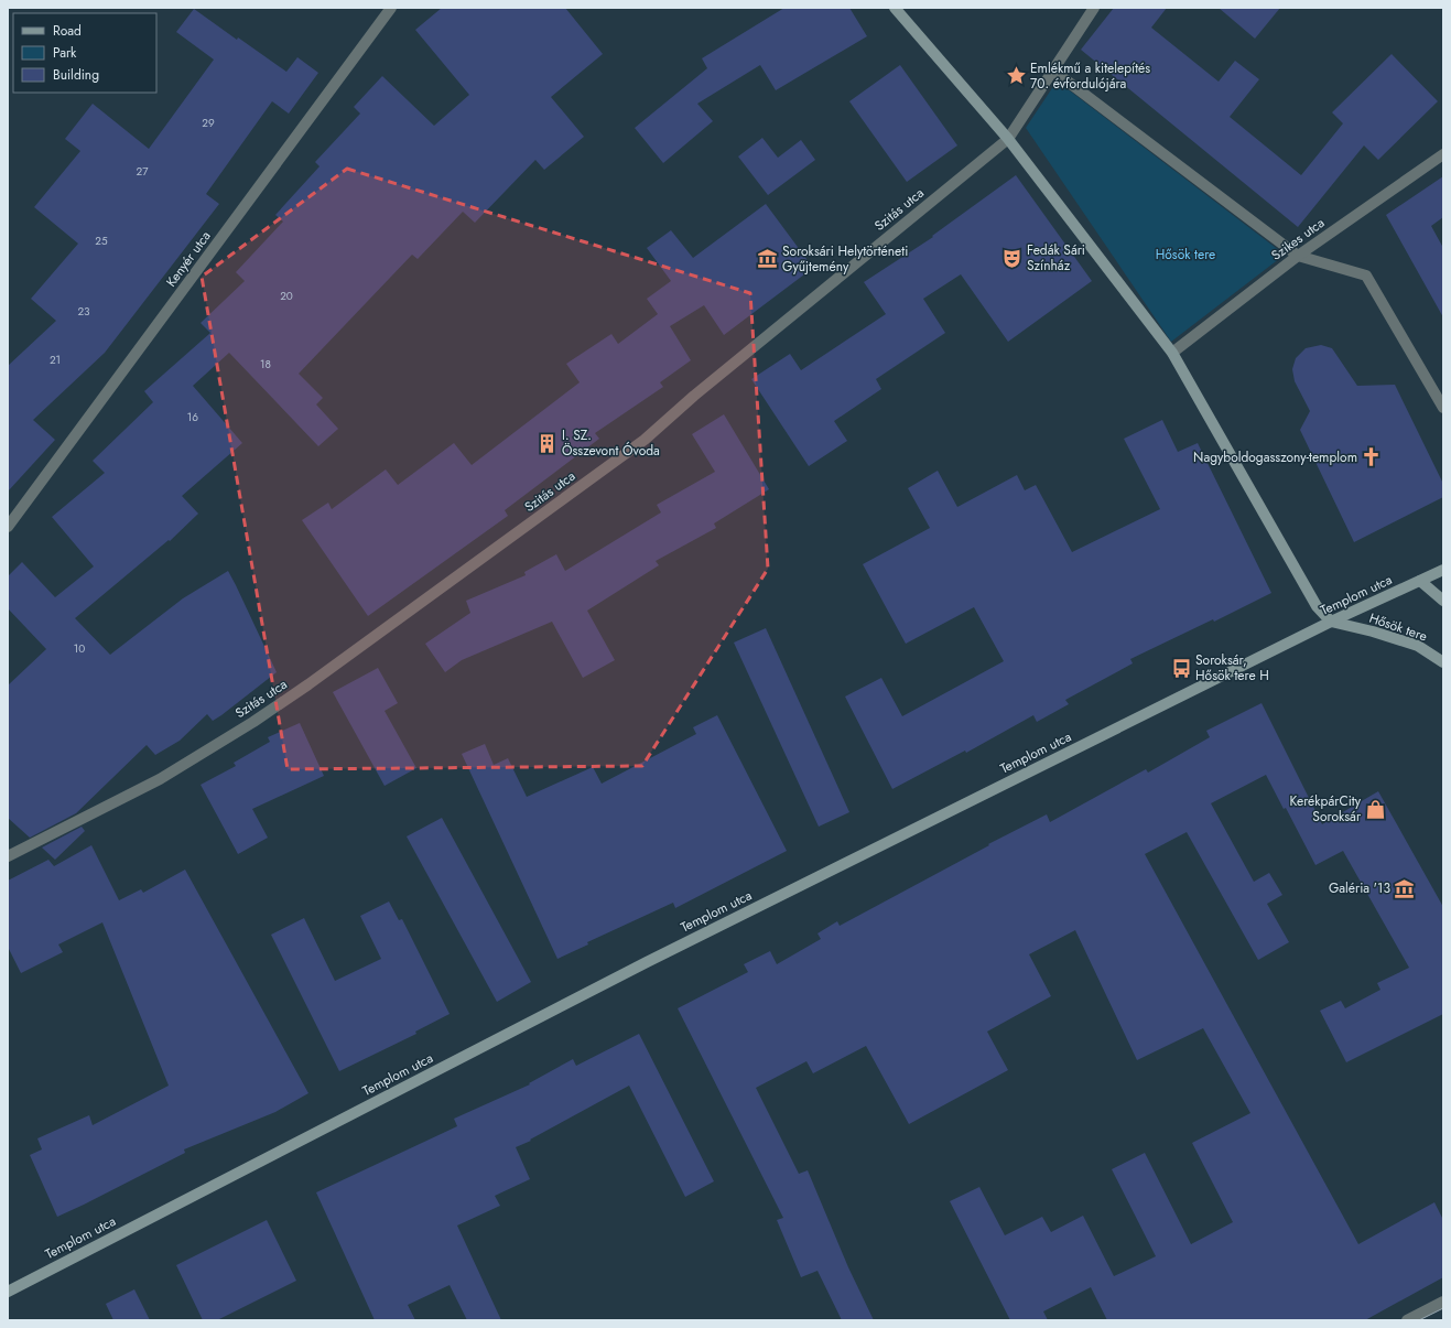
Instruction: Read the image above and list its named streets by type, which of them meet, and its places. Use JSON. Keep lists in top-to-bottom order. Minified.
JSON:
{"streets":{"street":["Szitás utca","Szikes utca","Kenyér utca","Templom utca","Hősök tere"]},"crossings":[["Templom utca","Hősök tere"]],"parks":["Hősök tere"],"places":{"place":["Emlékmű a kitelepítés 70. évfordulójára"],"theatre":["Fedák Sári Színház"],"museum":["Soroksári Helytörténeti Gyűjtemény","Galéria '13"],"building":["I. SZ. Összevont Óvoda"],"church":["Nagyboldogasszony-templom"],"bus stop":["Soroksár, Hősök tere H"],"shop":["KerékpárCity Soroksár"]},"house_numbers":["29","27","25","20","23","21","18","16","10"],"legend":["Road","Park","Building"]}
